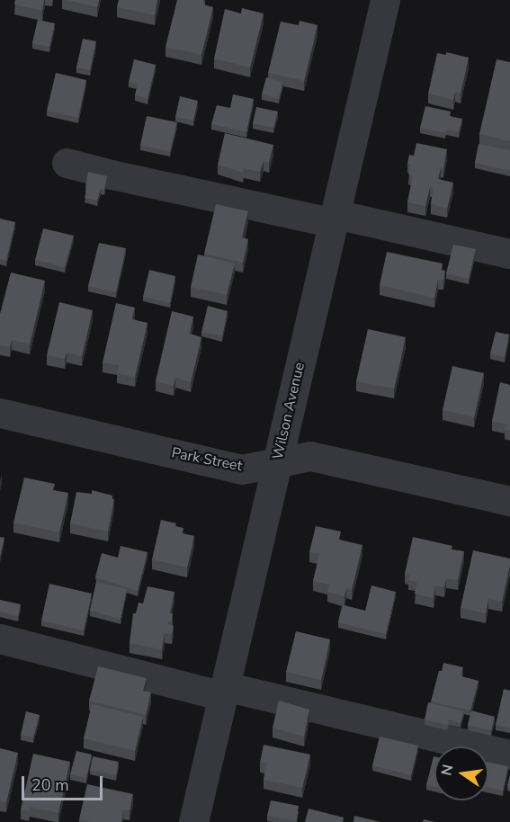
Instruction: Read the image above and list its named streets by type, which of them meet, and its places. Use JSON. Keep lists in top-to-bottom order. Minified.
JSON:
{"streets":{"street":["Wilson Avenue","Park Street"]},"crossings":[["Wilson Avenue","Park Street"]],"scale_bar":"20 m","north":"left"}
